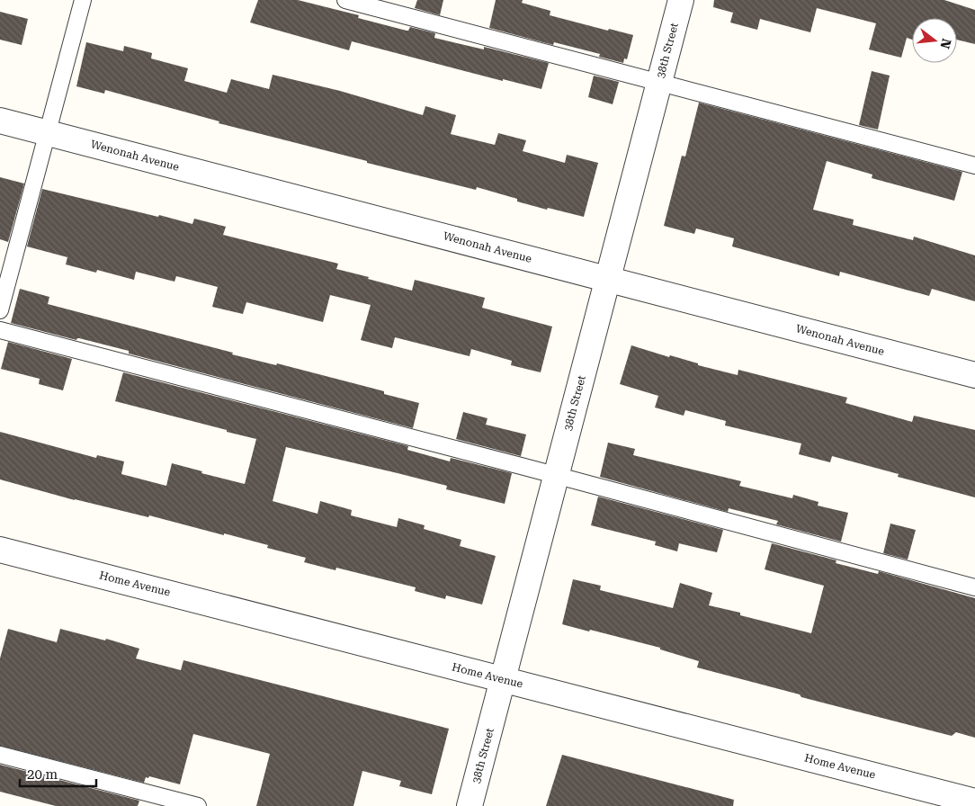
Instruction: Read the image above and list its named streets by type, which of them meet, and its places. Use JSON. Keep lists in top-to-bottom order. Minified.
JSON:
{"streets":{"street":["38th Street","Wenonah Avenue","Home Avenue"]},"crossings":[["38th Street","Wenonah Avenue"],["38th Street","Home Avenue"]],"scale_bar":"20 m","north":"right"}
